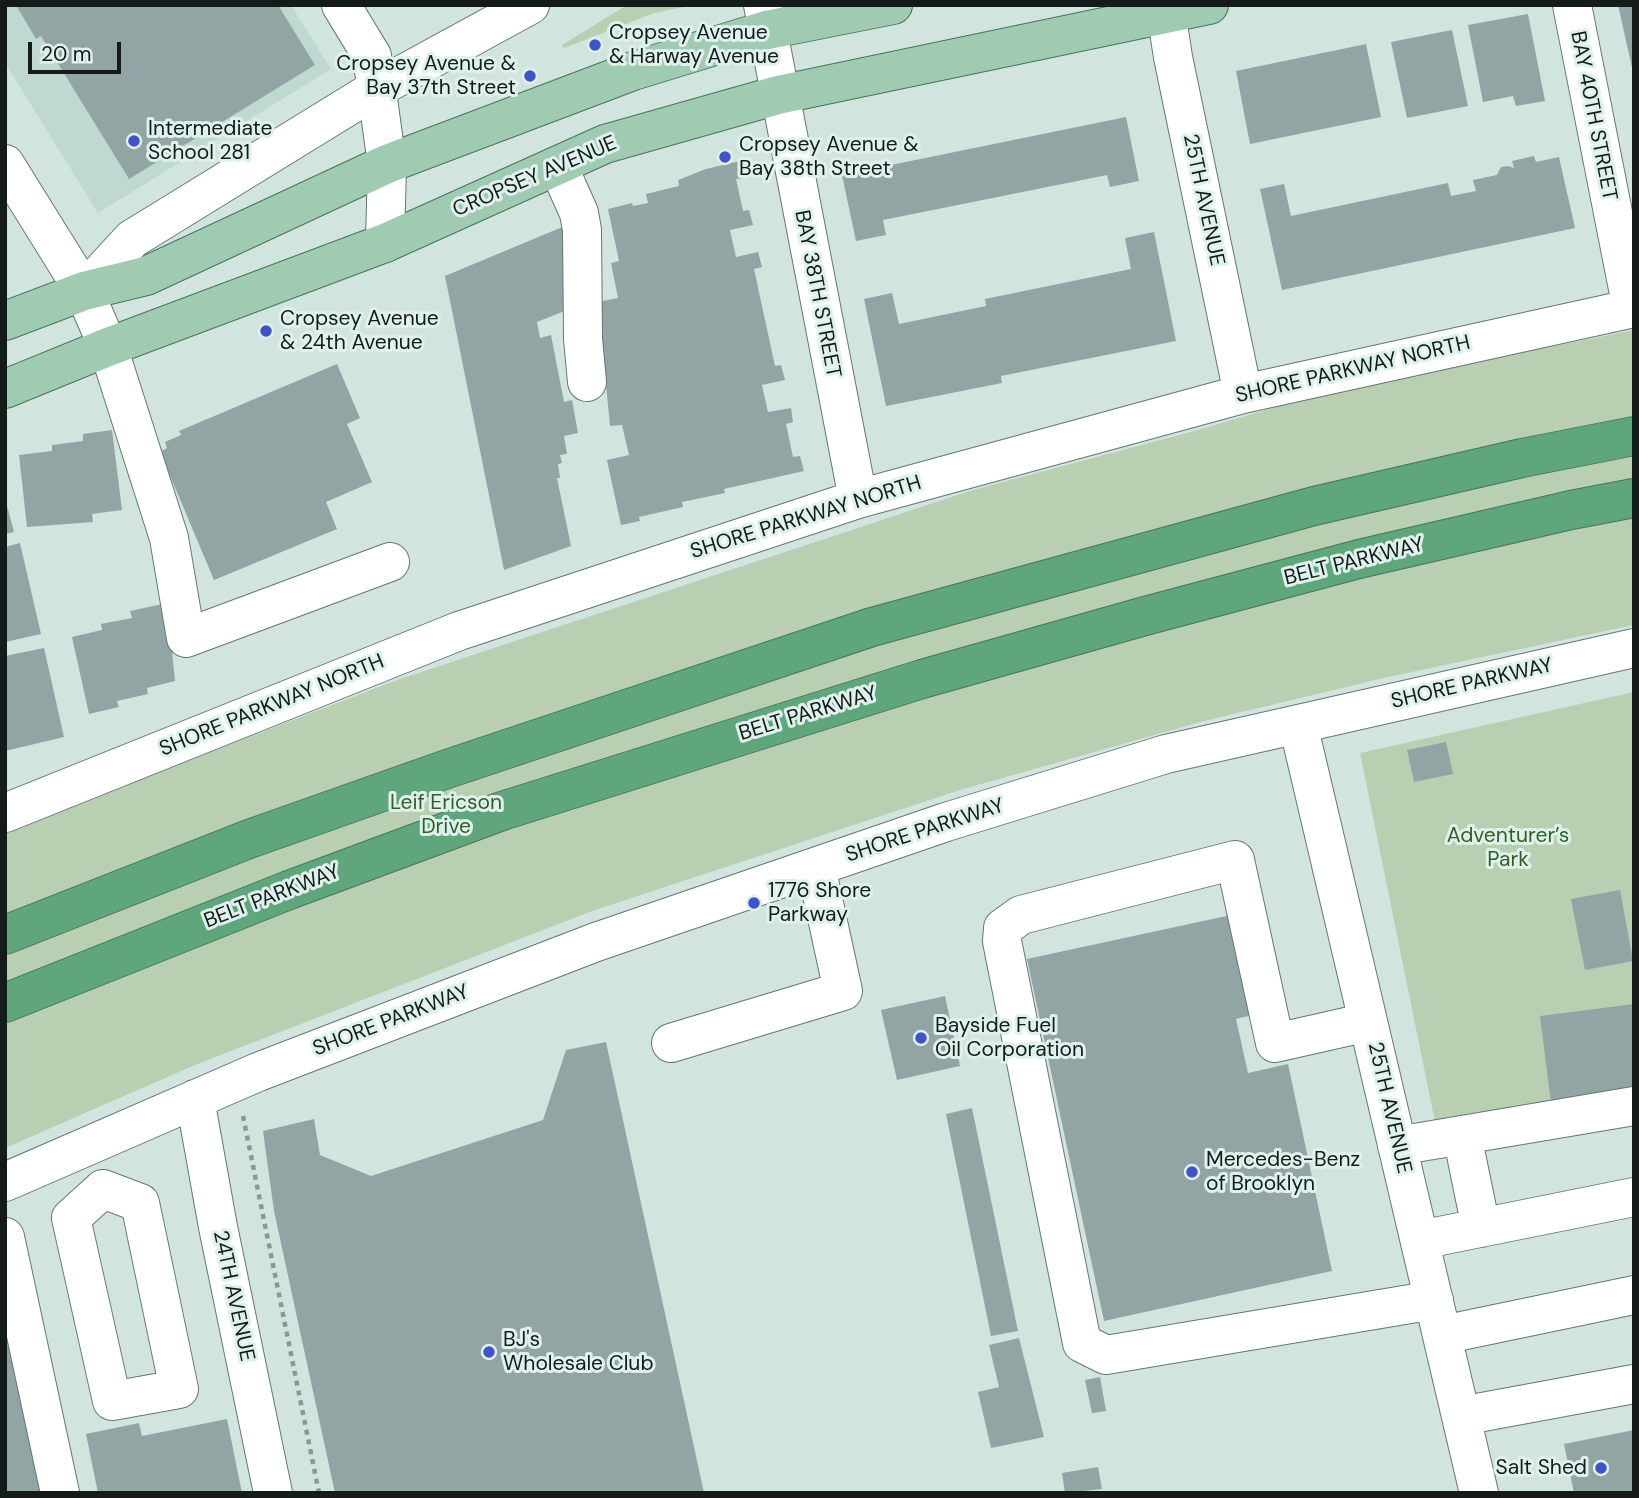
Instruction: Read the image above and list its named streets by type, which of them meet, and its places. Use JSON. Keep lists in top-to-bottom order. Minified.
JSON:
{"streets":{"highway":["BELT PARKWAY"],"main road":["CROPSEY AVENUE"],"street":["BAY 40TH STREET","25TH AVENUE","BAY 38TH STREET","SHORE PARKWAY NORTH","SHORE PARKWAY","24TH AVENUE"]},"crossings":[["BAY 40TH STREET","SHORE PARKWAY NORTH"],["CROPSEY AVENUE","25TH AVENUE"],["CROPSEY AVENUE","BAY 38TH STREET"],["25TH AVENUE","SHORE PARKWAY NORTH"],["25TH AVENUE","SHORE PARKWAY"],["BAY 38TH STREET","SHORE PARKWAY NORTH"],["SHORE PARKWAY","24TH AVENUE"]],"parks":["Leif Ericson Drive","Adventurer’s Park"],"places":["Cropsey Avenue & Harway Avenue","Cropsey Avenue & Bay 37th Street","Intermediate School 281","Cropsey Avenue & Bay 38th Street","Cropsey Avenue & 24th Avenue","1776 Shore Parkway","Bayside Fuel Oil Corporation","Mercedes-Benz of Brooklyn","BJ's Wholesale Club","Salt Shed"],"scale_bar":"20 m"}
